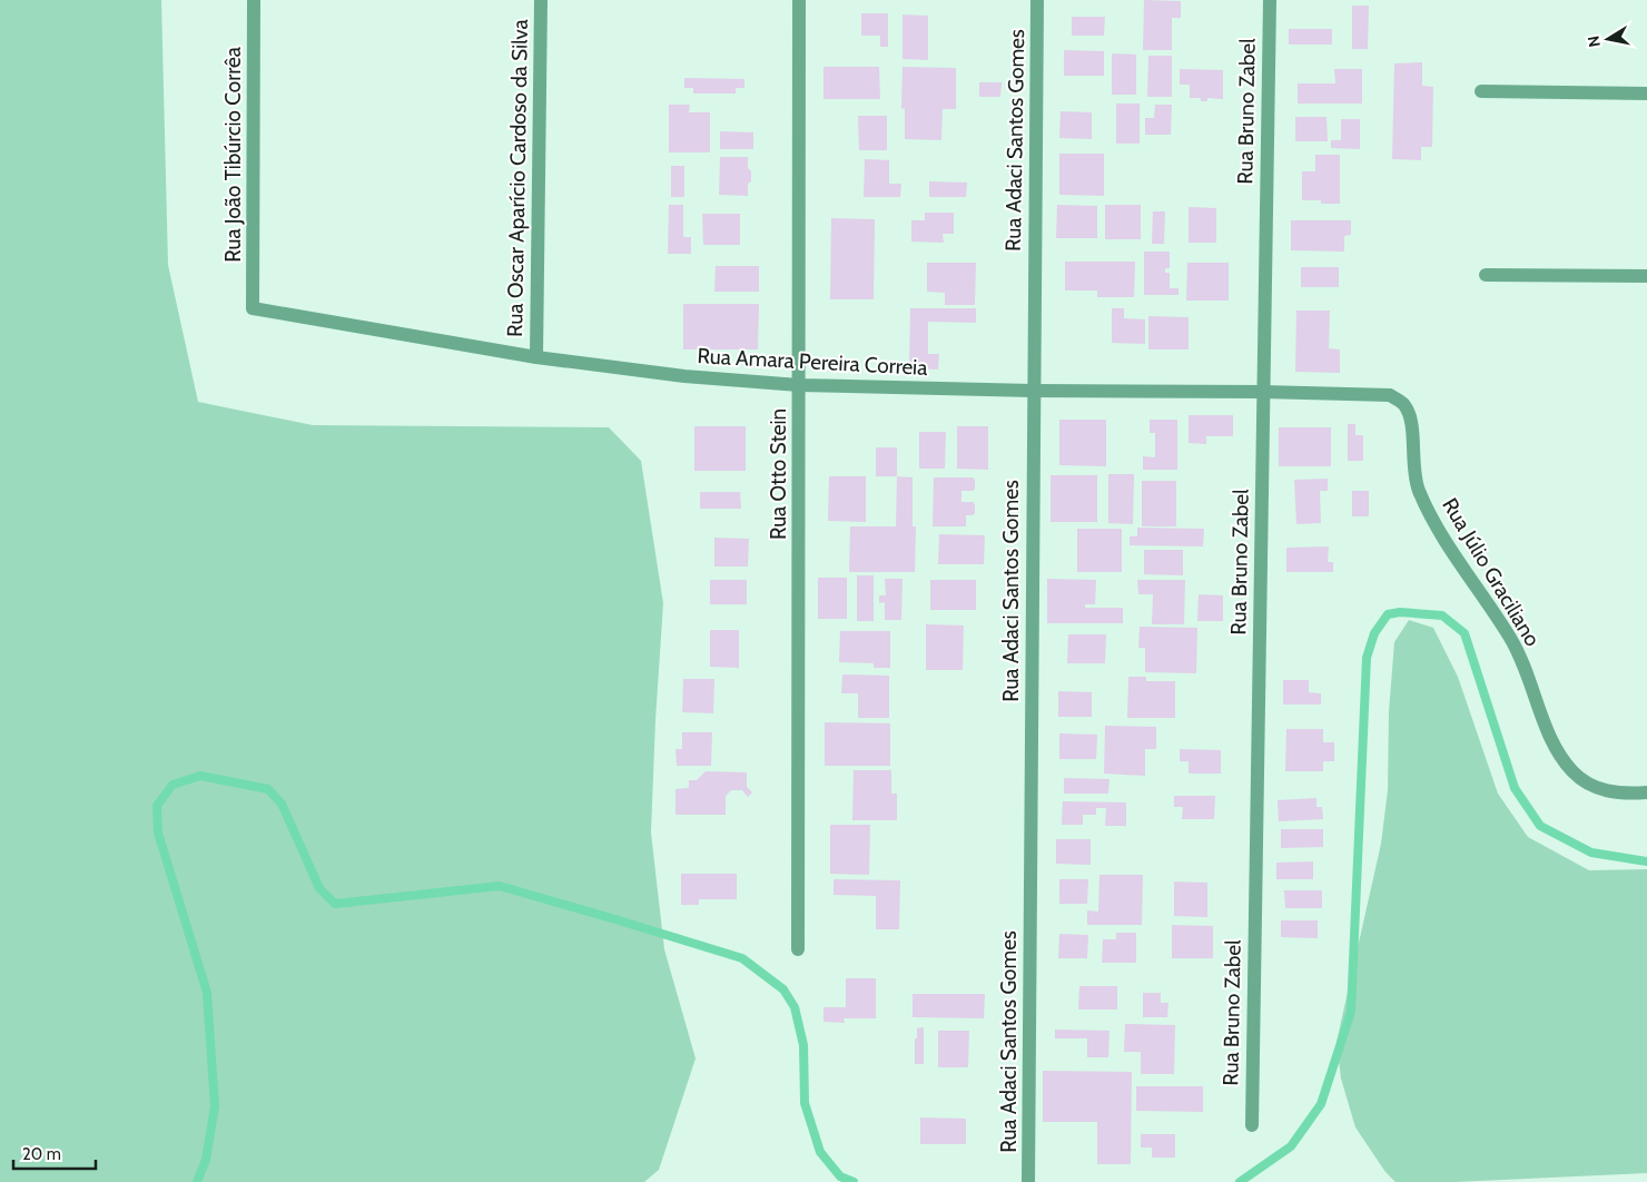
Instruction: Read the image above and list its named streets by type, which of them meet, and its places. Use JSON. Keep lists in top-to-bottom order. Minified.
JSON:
{"streets":{"street":["Rua Bruno Zabel","Rua Adaci Santos Gomes","Rua João Tibúrcio Corrêa","Rua Oscar Aparício Cardoso da Silva","Rua Amara Pereira Correia","Rua Otto Stein","Rua Júlio Graciliano"]},"crossings":[["Rua Bruno Zabel","Rua Amara Pereira Correia"],["Rua Adaci Santos Gomes","Rua Amara Pereira Correia"],["Rua João Tibúrcio Corrêa","Rua Amara Pereira Correia"],["Rua Oscar Aparício Cardoso da Silva","Rua Amara Pereira Correia"],["Rua Amara Pereira Correia","Rua Otto Stein"],["Rua Amara Pereira Correia","Rua Júlio Graciliano"]],"scale_bar":"20 m","north":"left"}
